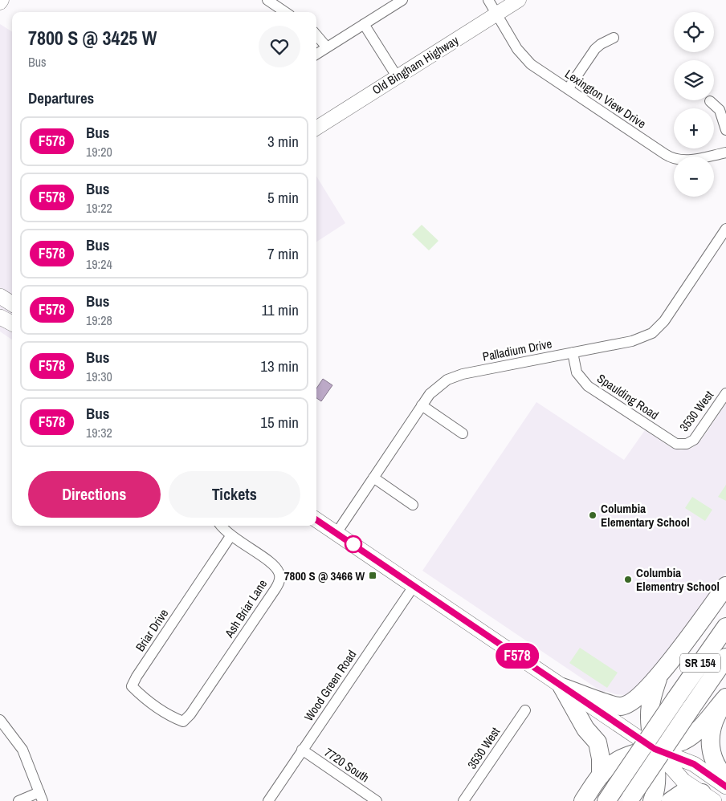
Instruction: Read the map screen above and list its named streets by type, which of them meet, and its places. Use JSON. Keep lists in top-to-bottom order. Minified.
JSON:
{"streets":{"highway":["SR 154"],"street":["Old Bingham Highway","Lexington View Drive","Palladium Drive","Spaulding Road","3530 West","Ash Briar Lane","Briar Drive","Wood Green Road","7720 South"]},"crossings":[["Old Bingham Highway","Lexington View Drive"],["Palladium Drive","Spaulding Road"],["Spaulding Road","3530 West"],["Ash Briar Lane","Briar Drive"],["Wood Green Road","7720 South"]],"places":{"other":["Columbia Elementary School","Columbia Elementry School"],"transit":["7800 S @ 3466 W"]},"lines":["bus line F578"],"page":{"on_map":"F578","map_buttons":["+","−"],"heading":[["7800 S @ 3425 W","Bus"],"Departures"],"list":[{"mark":"F578","name":"Bus","note":"19:20","value":"3 min"},{"mark":"F578","name":"Bus","note":"19:22","value":"5 min"},{"mark":"F578","name":"Bus","note":"19:24","value":"7 min"},{"mark":"F578","name":"Bus","note":"19:28","value":"11 min"},{"mark":"F578","name":"Bus","note":"19:30","value":"13 min"},{"mark":"F578","name":"Bus","note":"19:32","value":"15 min"}],"buttons":["Directions","Tickets"]}}
